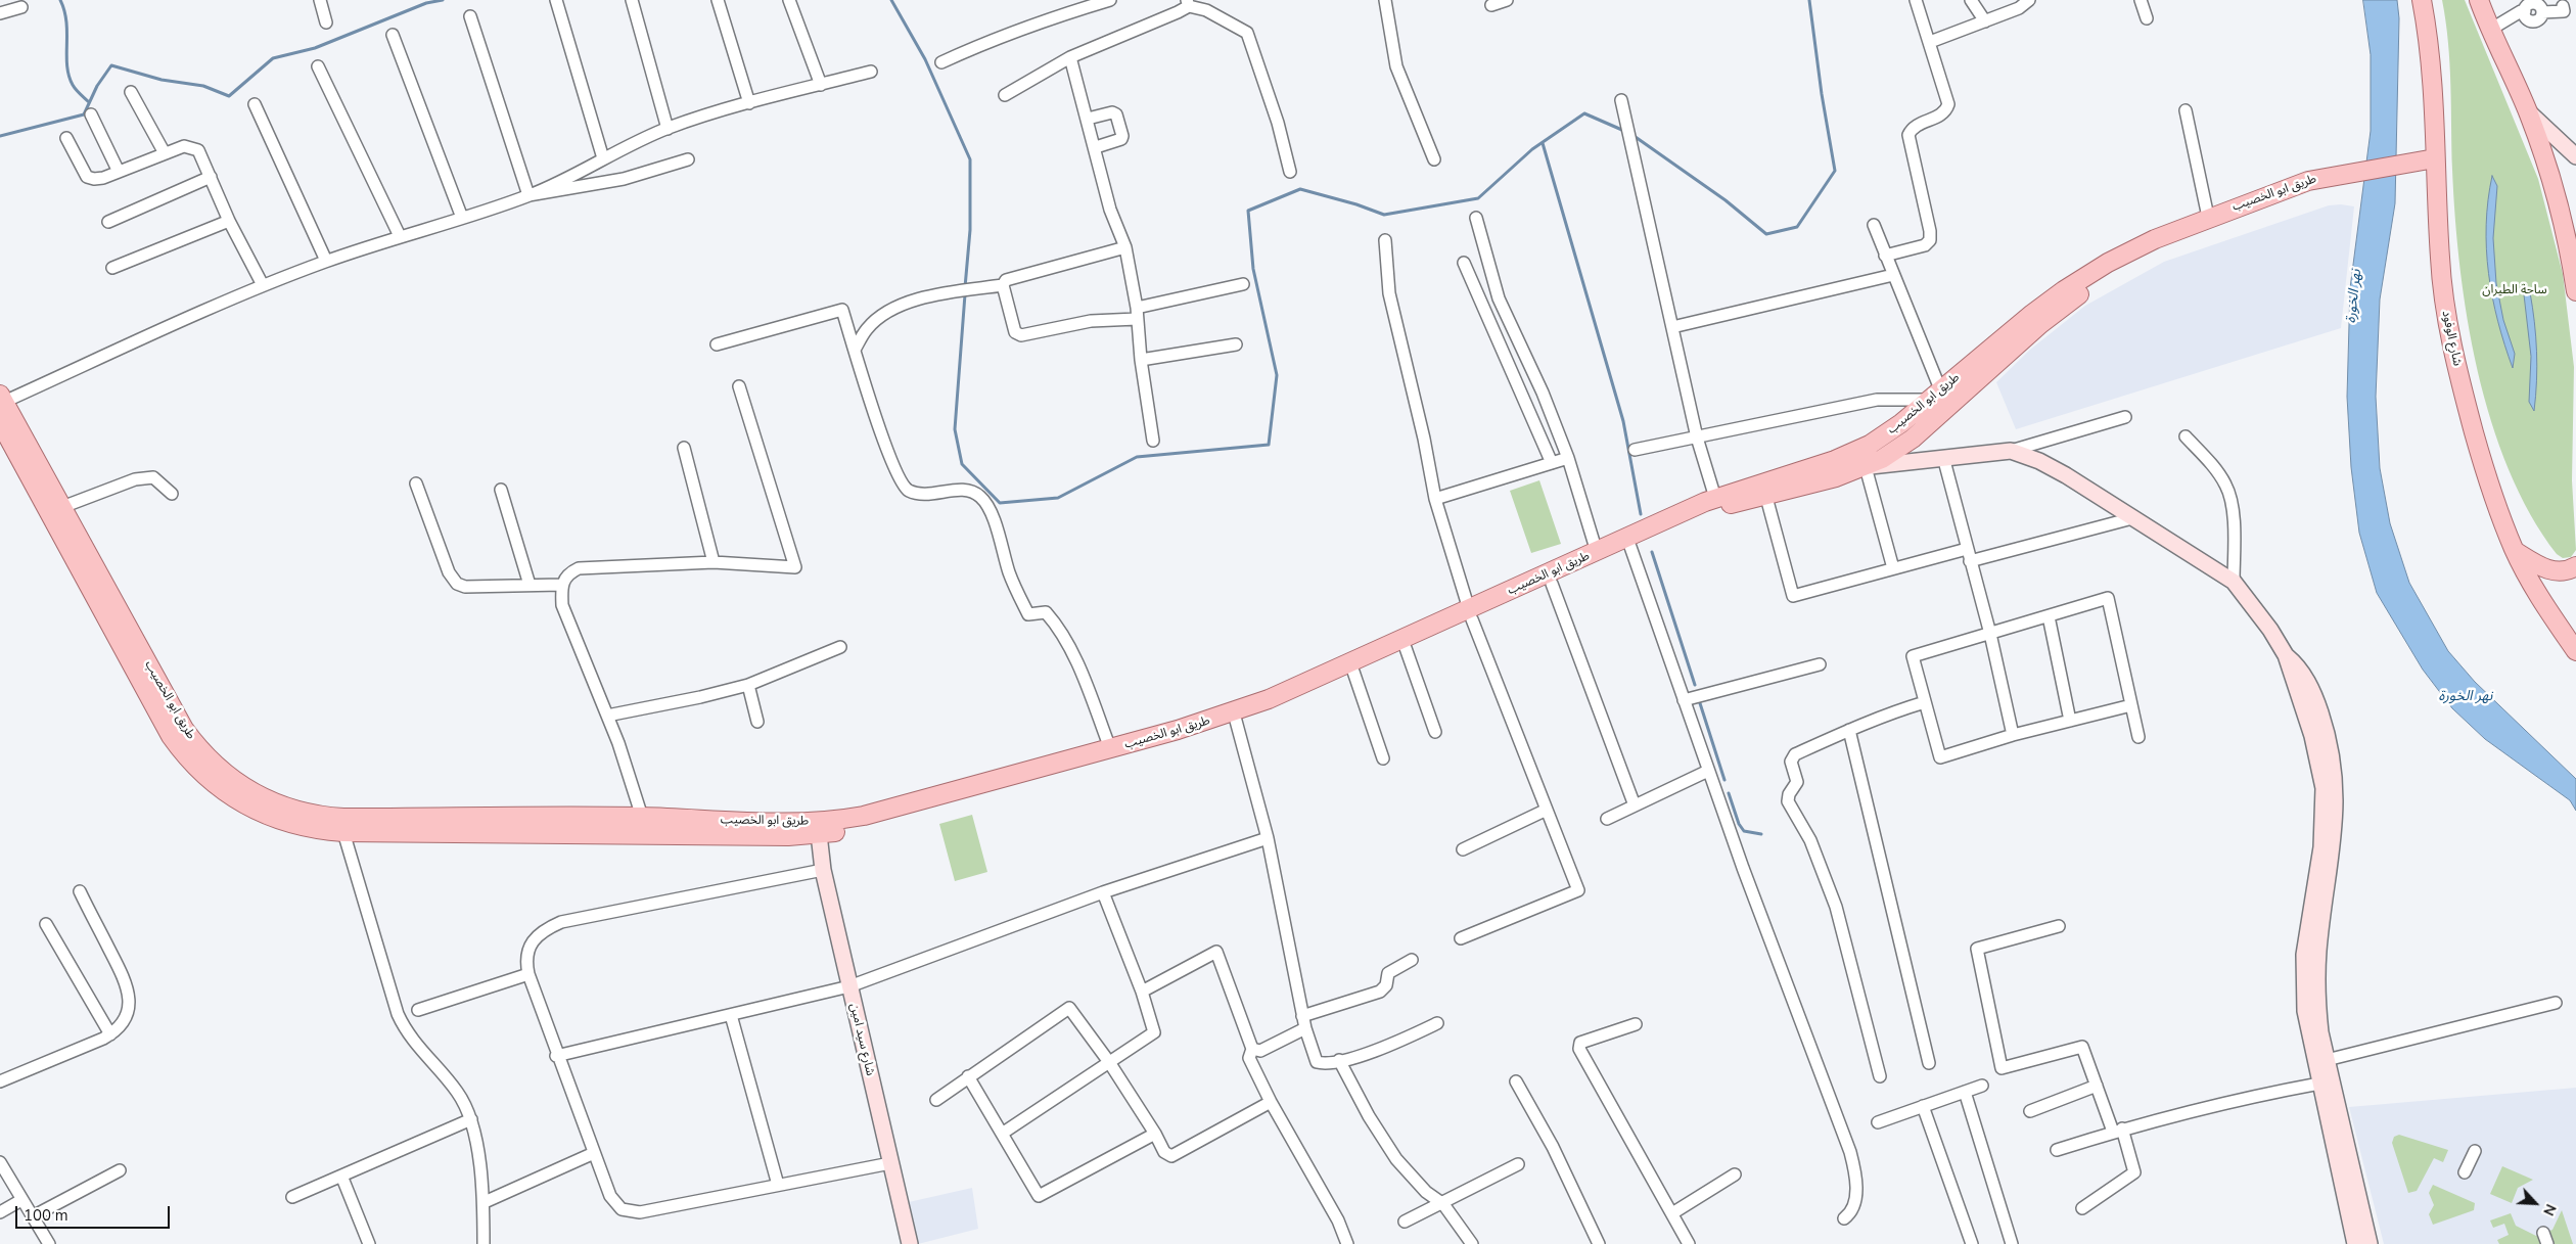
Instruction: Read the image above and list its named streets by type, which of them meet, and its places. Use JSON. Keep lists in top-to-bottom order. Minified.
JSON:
{"streets":{"main road":["طريق ابو الخصيب","شارع الوفود"],"street":["شارع سيد امين"]},"crossings":[["طريق ابو الخصيب","شارع الوفود"],["طريق ابو الخصيب","شارع سيد امين"]],"water":["نهر الخورة"],"parks":["ساحة الطيران"],"scale_bar":"100 m","north":"bottom right"}
